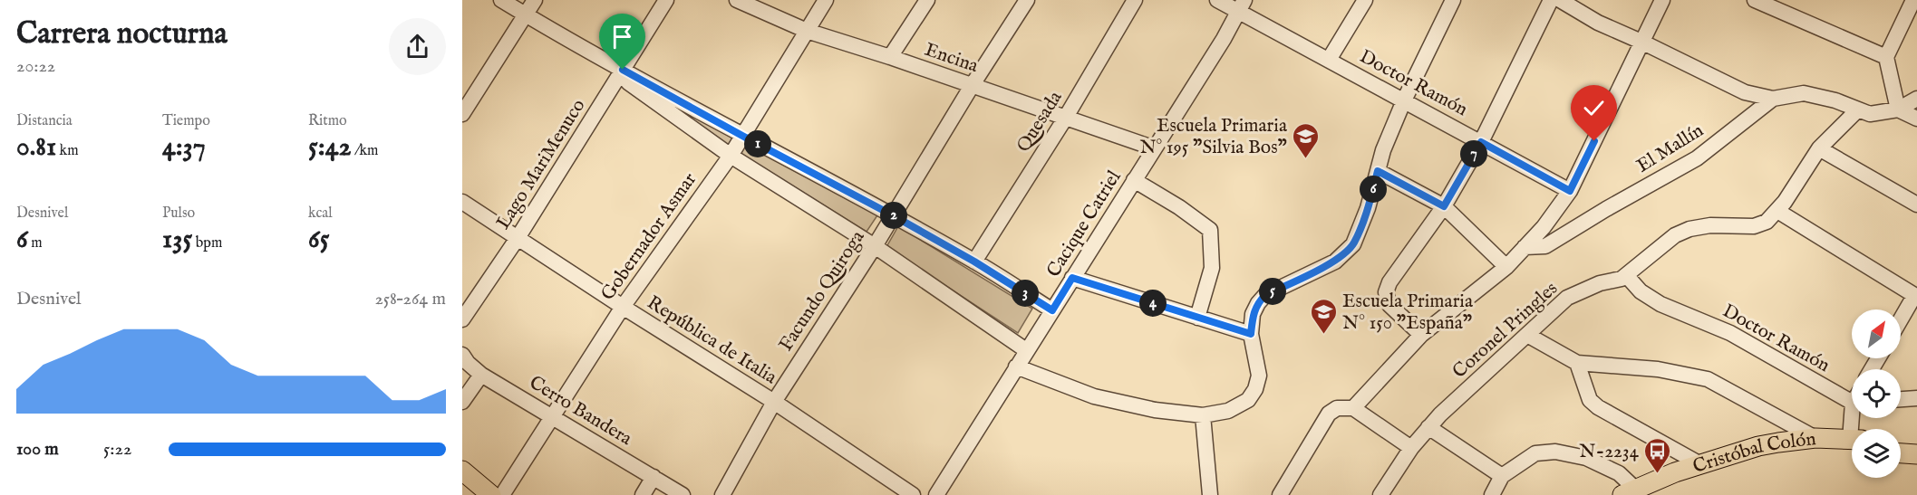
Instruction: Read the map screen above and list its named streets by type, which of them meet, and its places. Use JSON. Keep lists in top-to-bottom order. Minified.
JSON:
{"streets":{"main road":["Cristóbal Colón"],"street":["Encina","Doctor Ramón","Quesada","El Mallín","Lago MariMenuco","Cacique Catriel","Gobernador Asmar","Facundo Quiroga","Coronel Pringles","República de Italia","Cerro Bandera"]},"crossings":[["Encina","Quesada"],["Encina","Cacique Catriel"],["Encina","Gobernador Asmar"],["Encina","Facundo Quiroga"],["Doctor Ramón","Cacique Catriel"],["Doctor Ramón","Coronel Pringles"],["Lago MariMenuco","República de Italia"],["Gobernador Asmar","República de Italia"],["Gobernador Asmar","Cerro Bandera"],["Facundo Quiroga","República de Italia"]],"places":{"school or university":["Escuela Primaria N° 195 \"Silvia Bos\"","Escuela Primaria N° 150 \"España\""],"bus stop":["N-2234"]},"north":"top right","page":{"heading":["Carrera nocturna","20:22"],"stats":[["Distancia","0.81 km"],["Tiempo","4:37"],["Ritmo","5:42 /km"],["Desnivel","6 m"],["Pulso","135 bpm"],["kcal","65"]],"pins":["1","7","6","2","5","3","4"],"chart":["Desnivel","258–264 m"],"list":[{"name":"100 m","note":"5:22"}]}}
